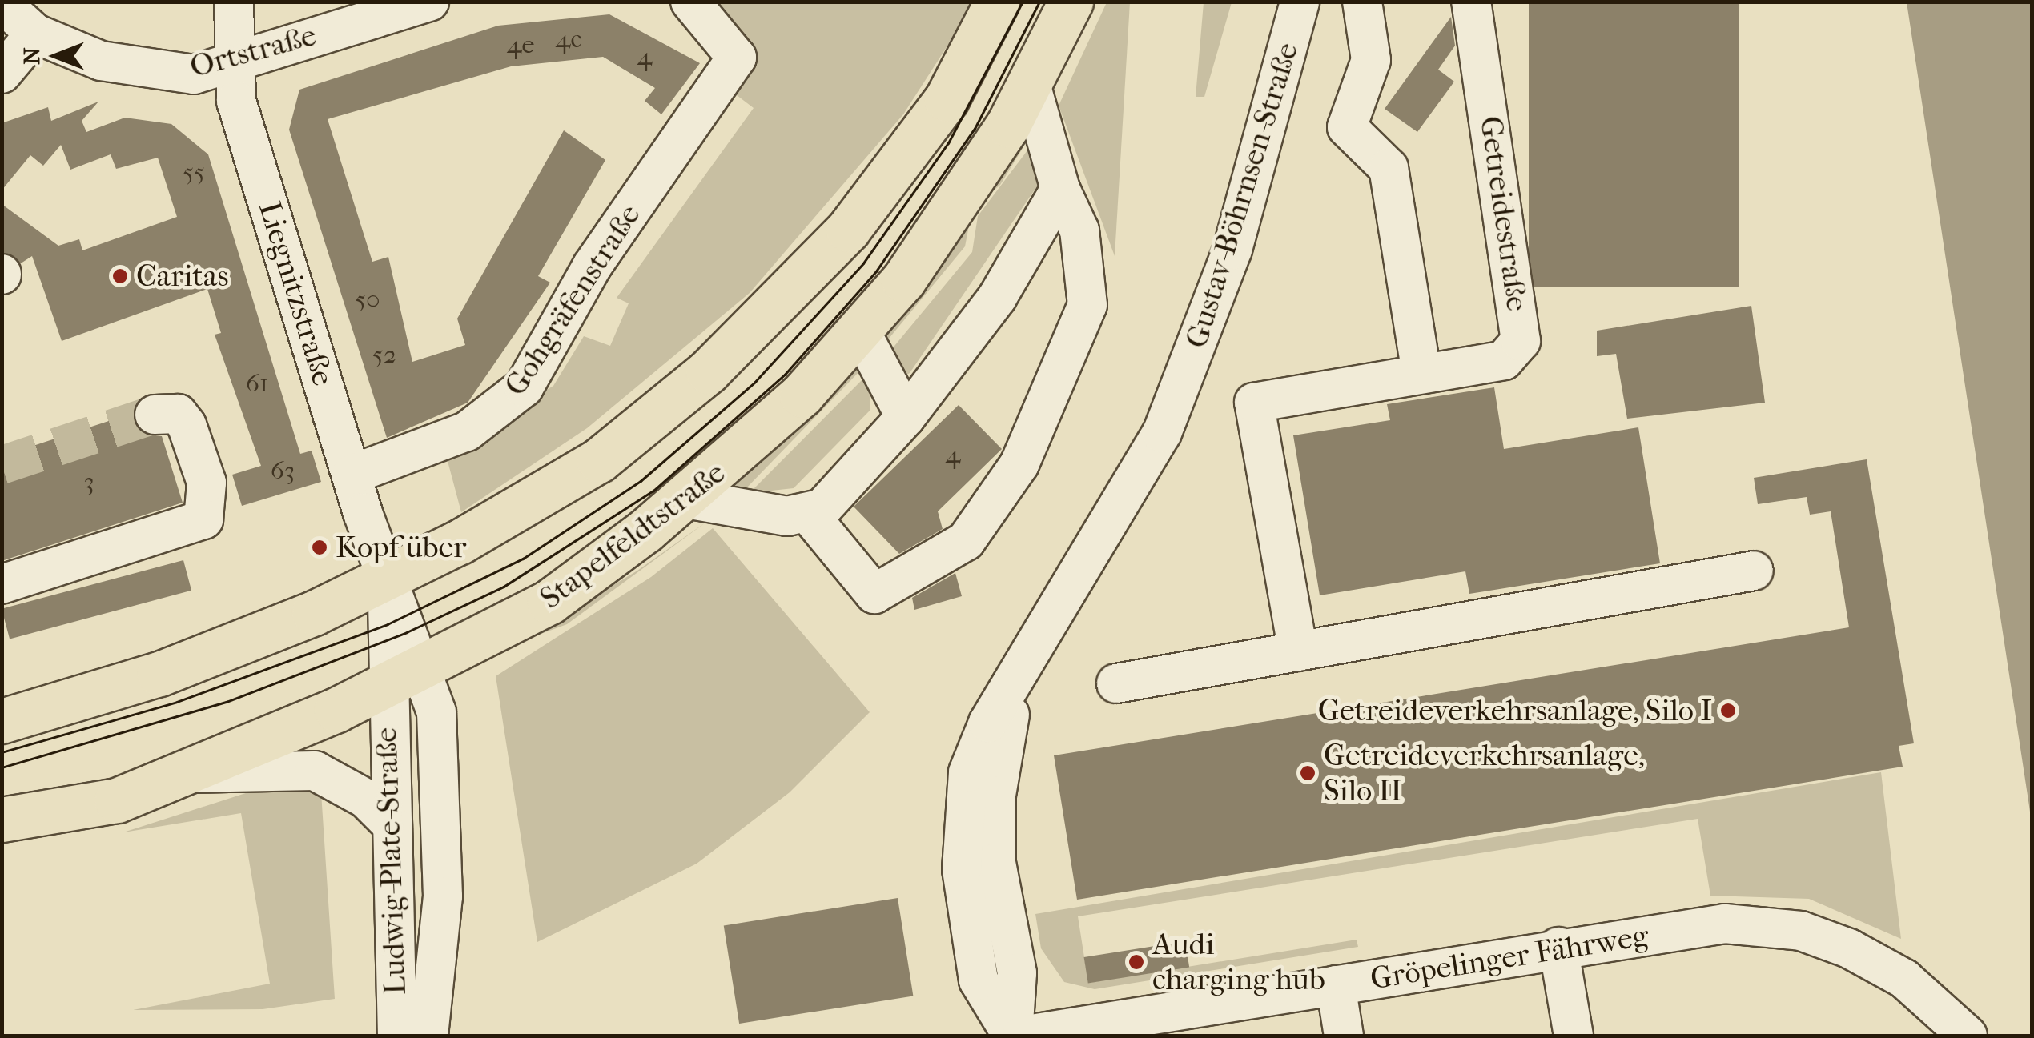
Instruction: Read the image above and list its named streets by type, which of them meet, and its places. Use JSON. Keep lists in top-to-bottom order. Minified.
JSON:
{"streets":{"main road":["Stapelfeldtstraße"],"street":["Ortstraße","Gustav-Böhrnsen-Straße","Getreidestraße","Liegnitzstraße","Gohgräfenstraße","Ludwig-Plate-Straße","Gröpelinger Fährweg"]},"crossings":[["Ortstraße","Liegnitzstraße"],["Liegnitzstraße","Gohgräfenstraße"],["Liegnitzstraße","Stapelfeldtstraße"],["Liegnitzstraße","Ludwig-Plate-Straße"],["Stapelfeldtstraße","Ludwig-Plate-Straße"]],"places":["Caritas","Kopf über","Getreideverkehrsanlage, Silo I","Getreideverkehrsanlage, Silo II","Audi charging hub"],"house_numbers":["4c","4e","4","55","50","52","61","4","63","3"],"north":"left"}
